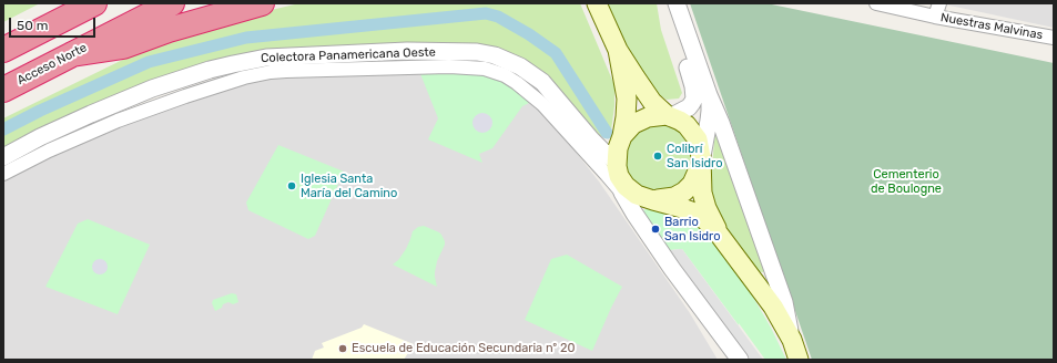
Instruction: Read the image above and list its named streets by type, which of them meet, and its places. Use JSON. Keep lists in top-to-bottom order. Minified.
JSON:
{"streets":{"highway":["Acceso Norte"],"street":["Nuestras Malvinas","Colectora Panamericana Oeste"]},"parks":["Cementerio de Boulogne"],"places":["Colibrí San Isidro","Iglesia Santa María del Camino","Barrio San Isidro","Escuela de Educación Secundaria nº 20"],"scale_bar":"50 m"}
